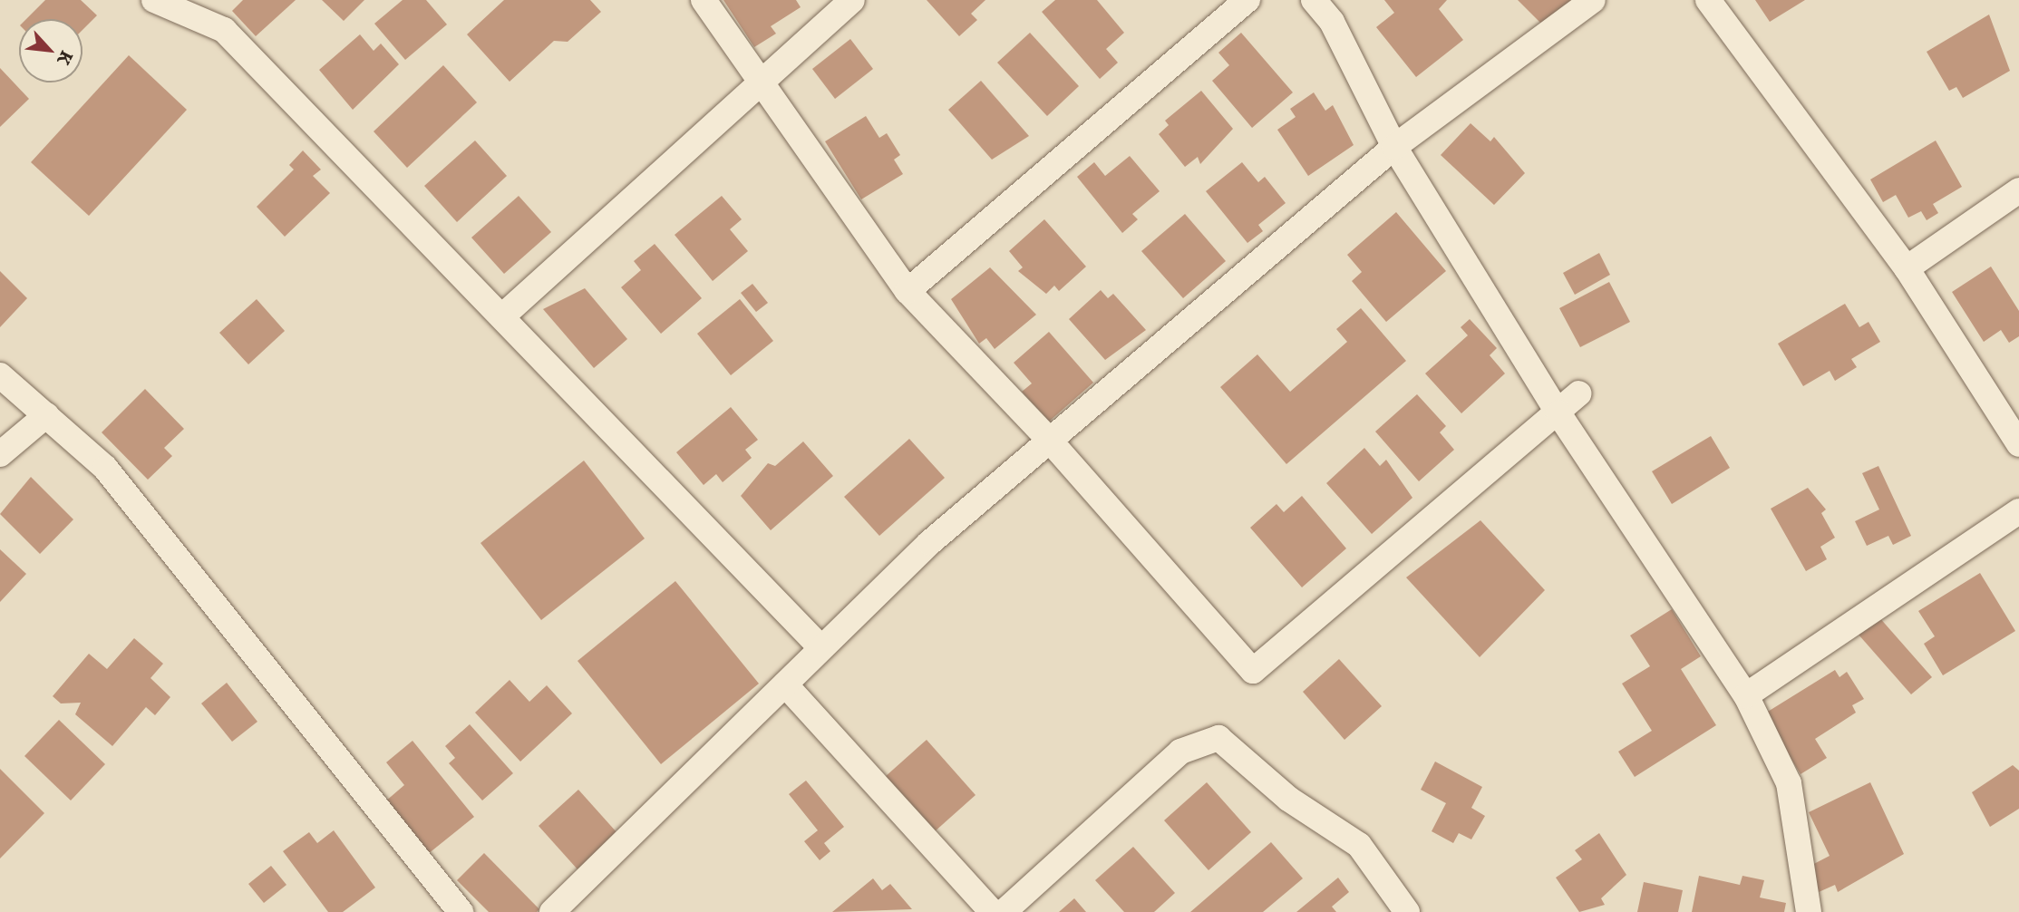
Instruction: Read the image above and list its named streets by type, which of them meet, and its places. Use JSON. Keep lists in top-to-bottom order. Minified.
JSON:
{"north":"bottom right"}
